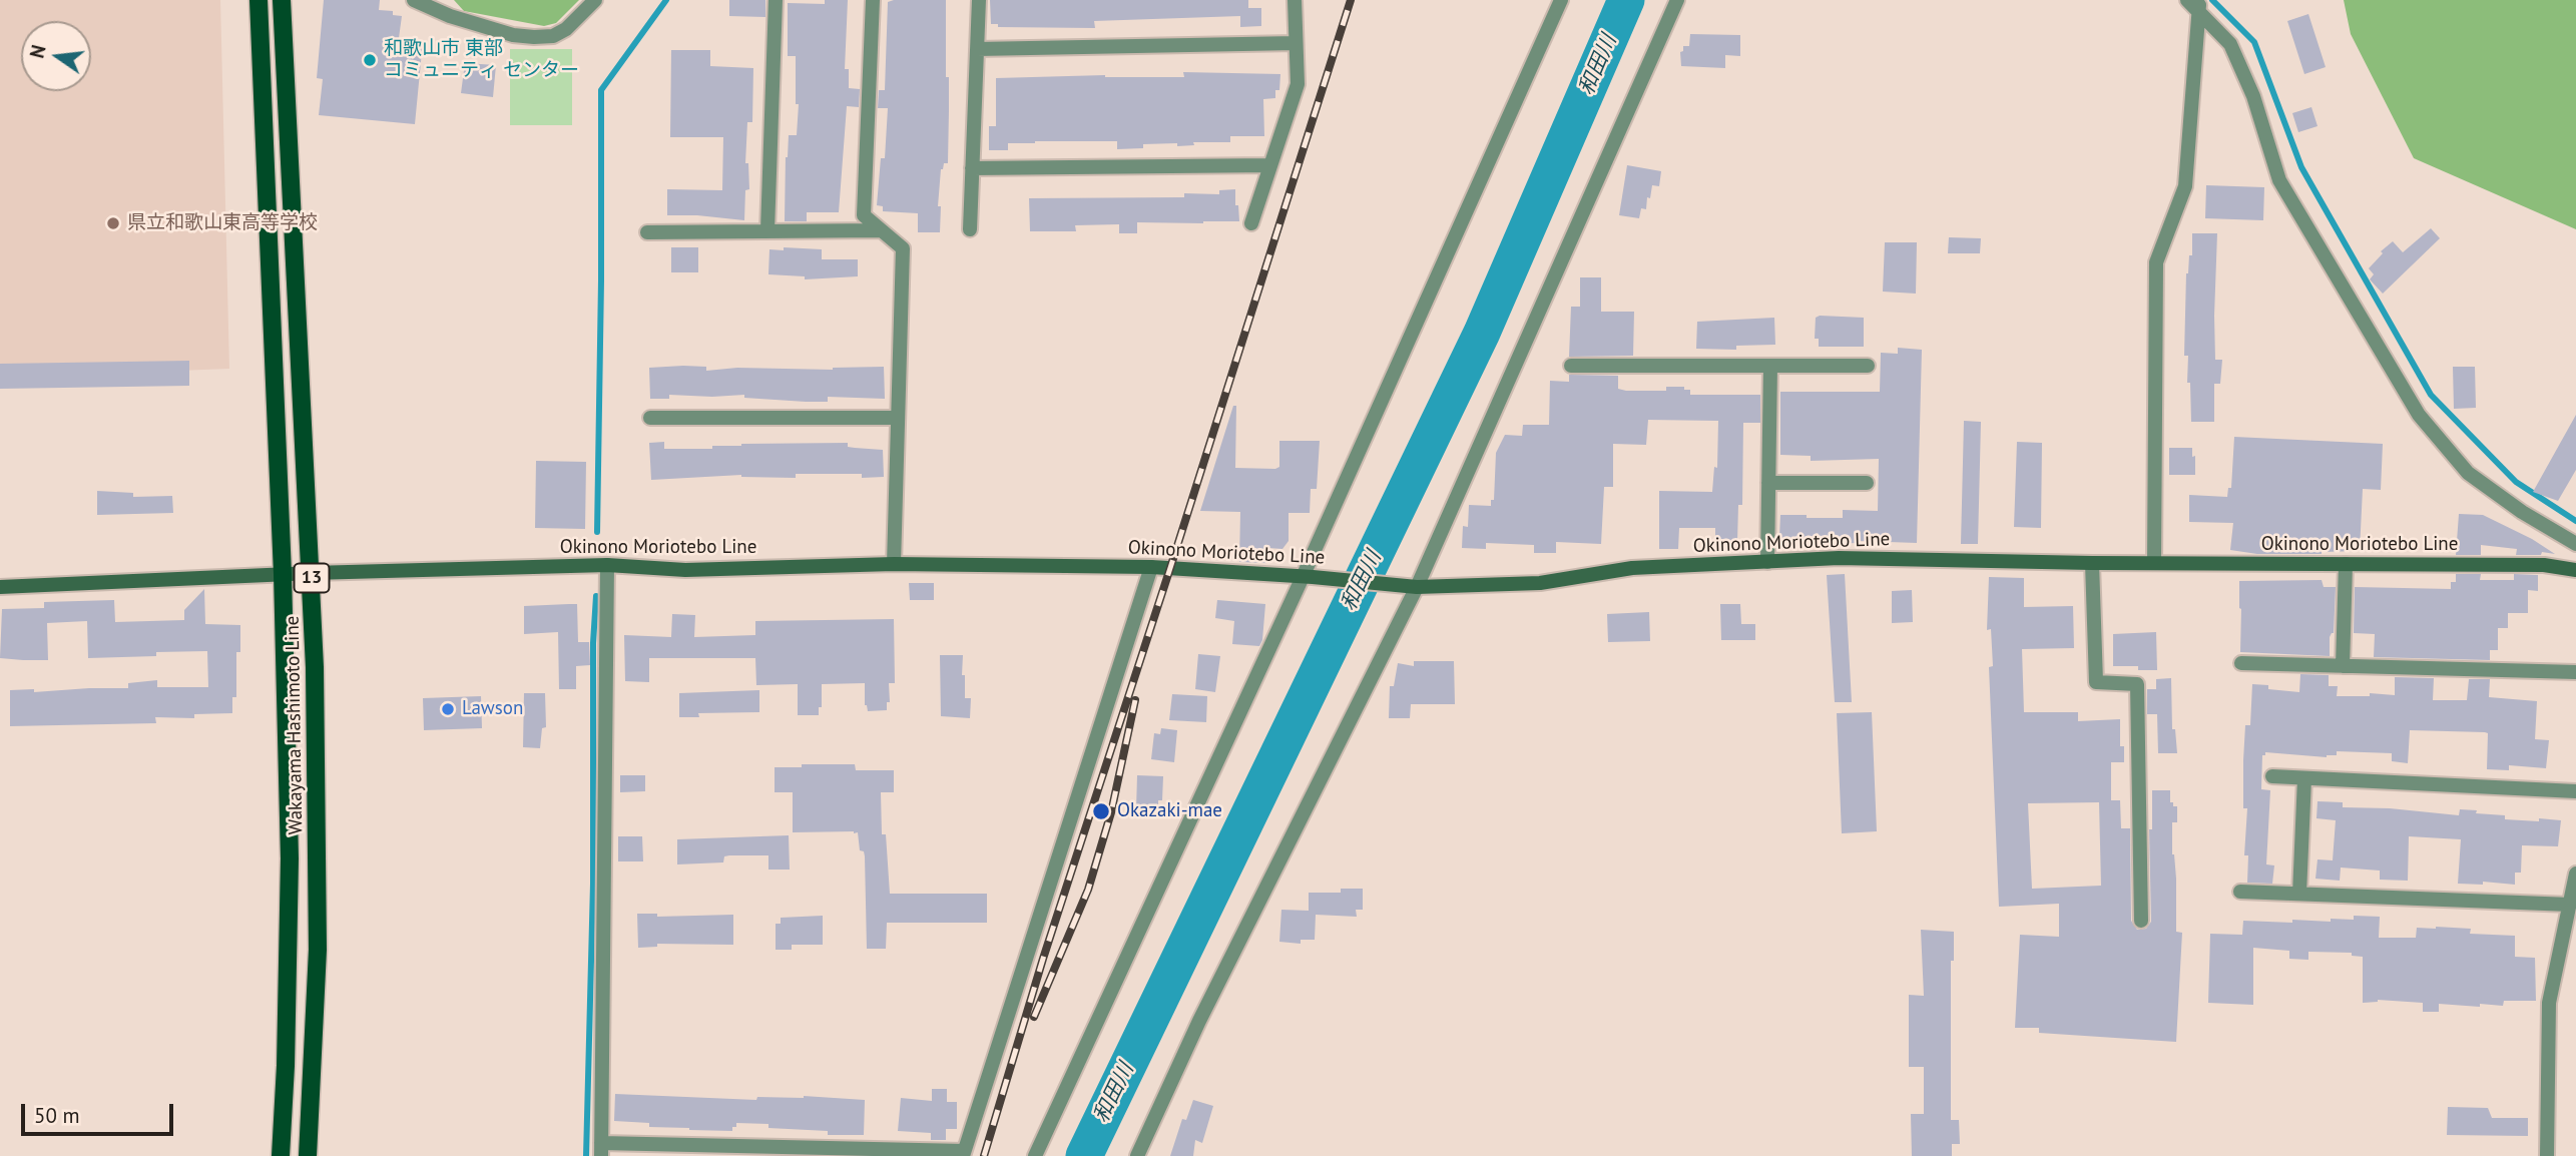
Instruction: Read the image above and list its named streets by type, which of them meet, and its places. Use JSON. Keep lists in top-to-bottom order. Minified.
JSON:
{"streets":{"main road":["Okinono Moriotebo Line","13","Wakayama Hashimoto Line"]},"crossings":[["Okinono Moriotebo Line","Wakayama Hashimoto Line"]],"water":["和田川"],"places":["和歌山市 東部 コミュニティ センター","県立和歌山東高等学校","Lawson","Okazaki-mae"],"scale_bar":"50 m","north":"left"}
